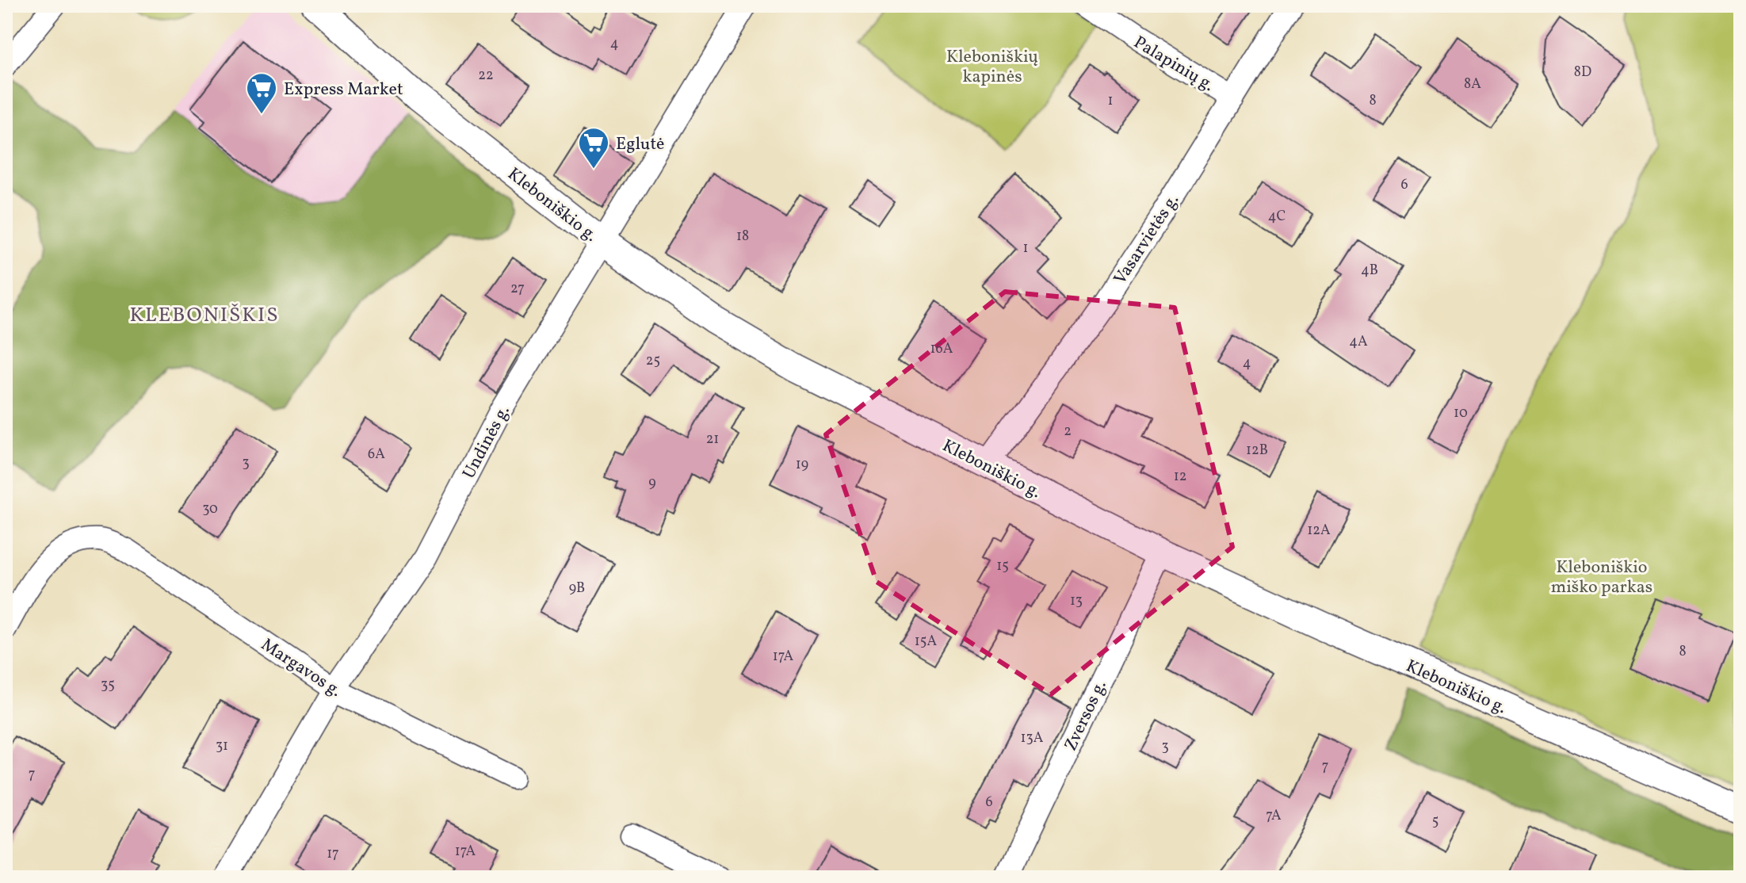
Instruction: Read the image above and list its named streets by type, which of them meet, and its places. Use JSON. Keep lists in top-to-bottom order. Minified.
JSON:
{"streets":{"street":["Palapinių g.","Kleboniškio g.","Vasarvietės g.","Undinės g.","Margavos g.","Zversos g."]},"crossings":[["Palapinių g.","Vasarvietės g."],["Kleboniškio g.","Vasarvietės g."],["Kleboniškio g.","Undinės g."],["Kleboniškio g.","Zversos g."],["Undinės g.","Margavos g."]],"districts":["KLEBONIŠKIS"],"parks":["Kleboniškių kapinės","Kleboniškio miško parkas"],"places":{"supermarket":["Express Market","Eglutė"]},"house_numbers":["4","8D","22","8A","1","8","6","4C","18","1","4B","27","4A","16A","25","4","10","2","21","12B","6A","3","19","12","9","30","12A","15","9B","13","15A","8","17A","35","13A","31","3","7","7","6","7A","5","17A","17"]}
